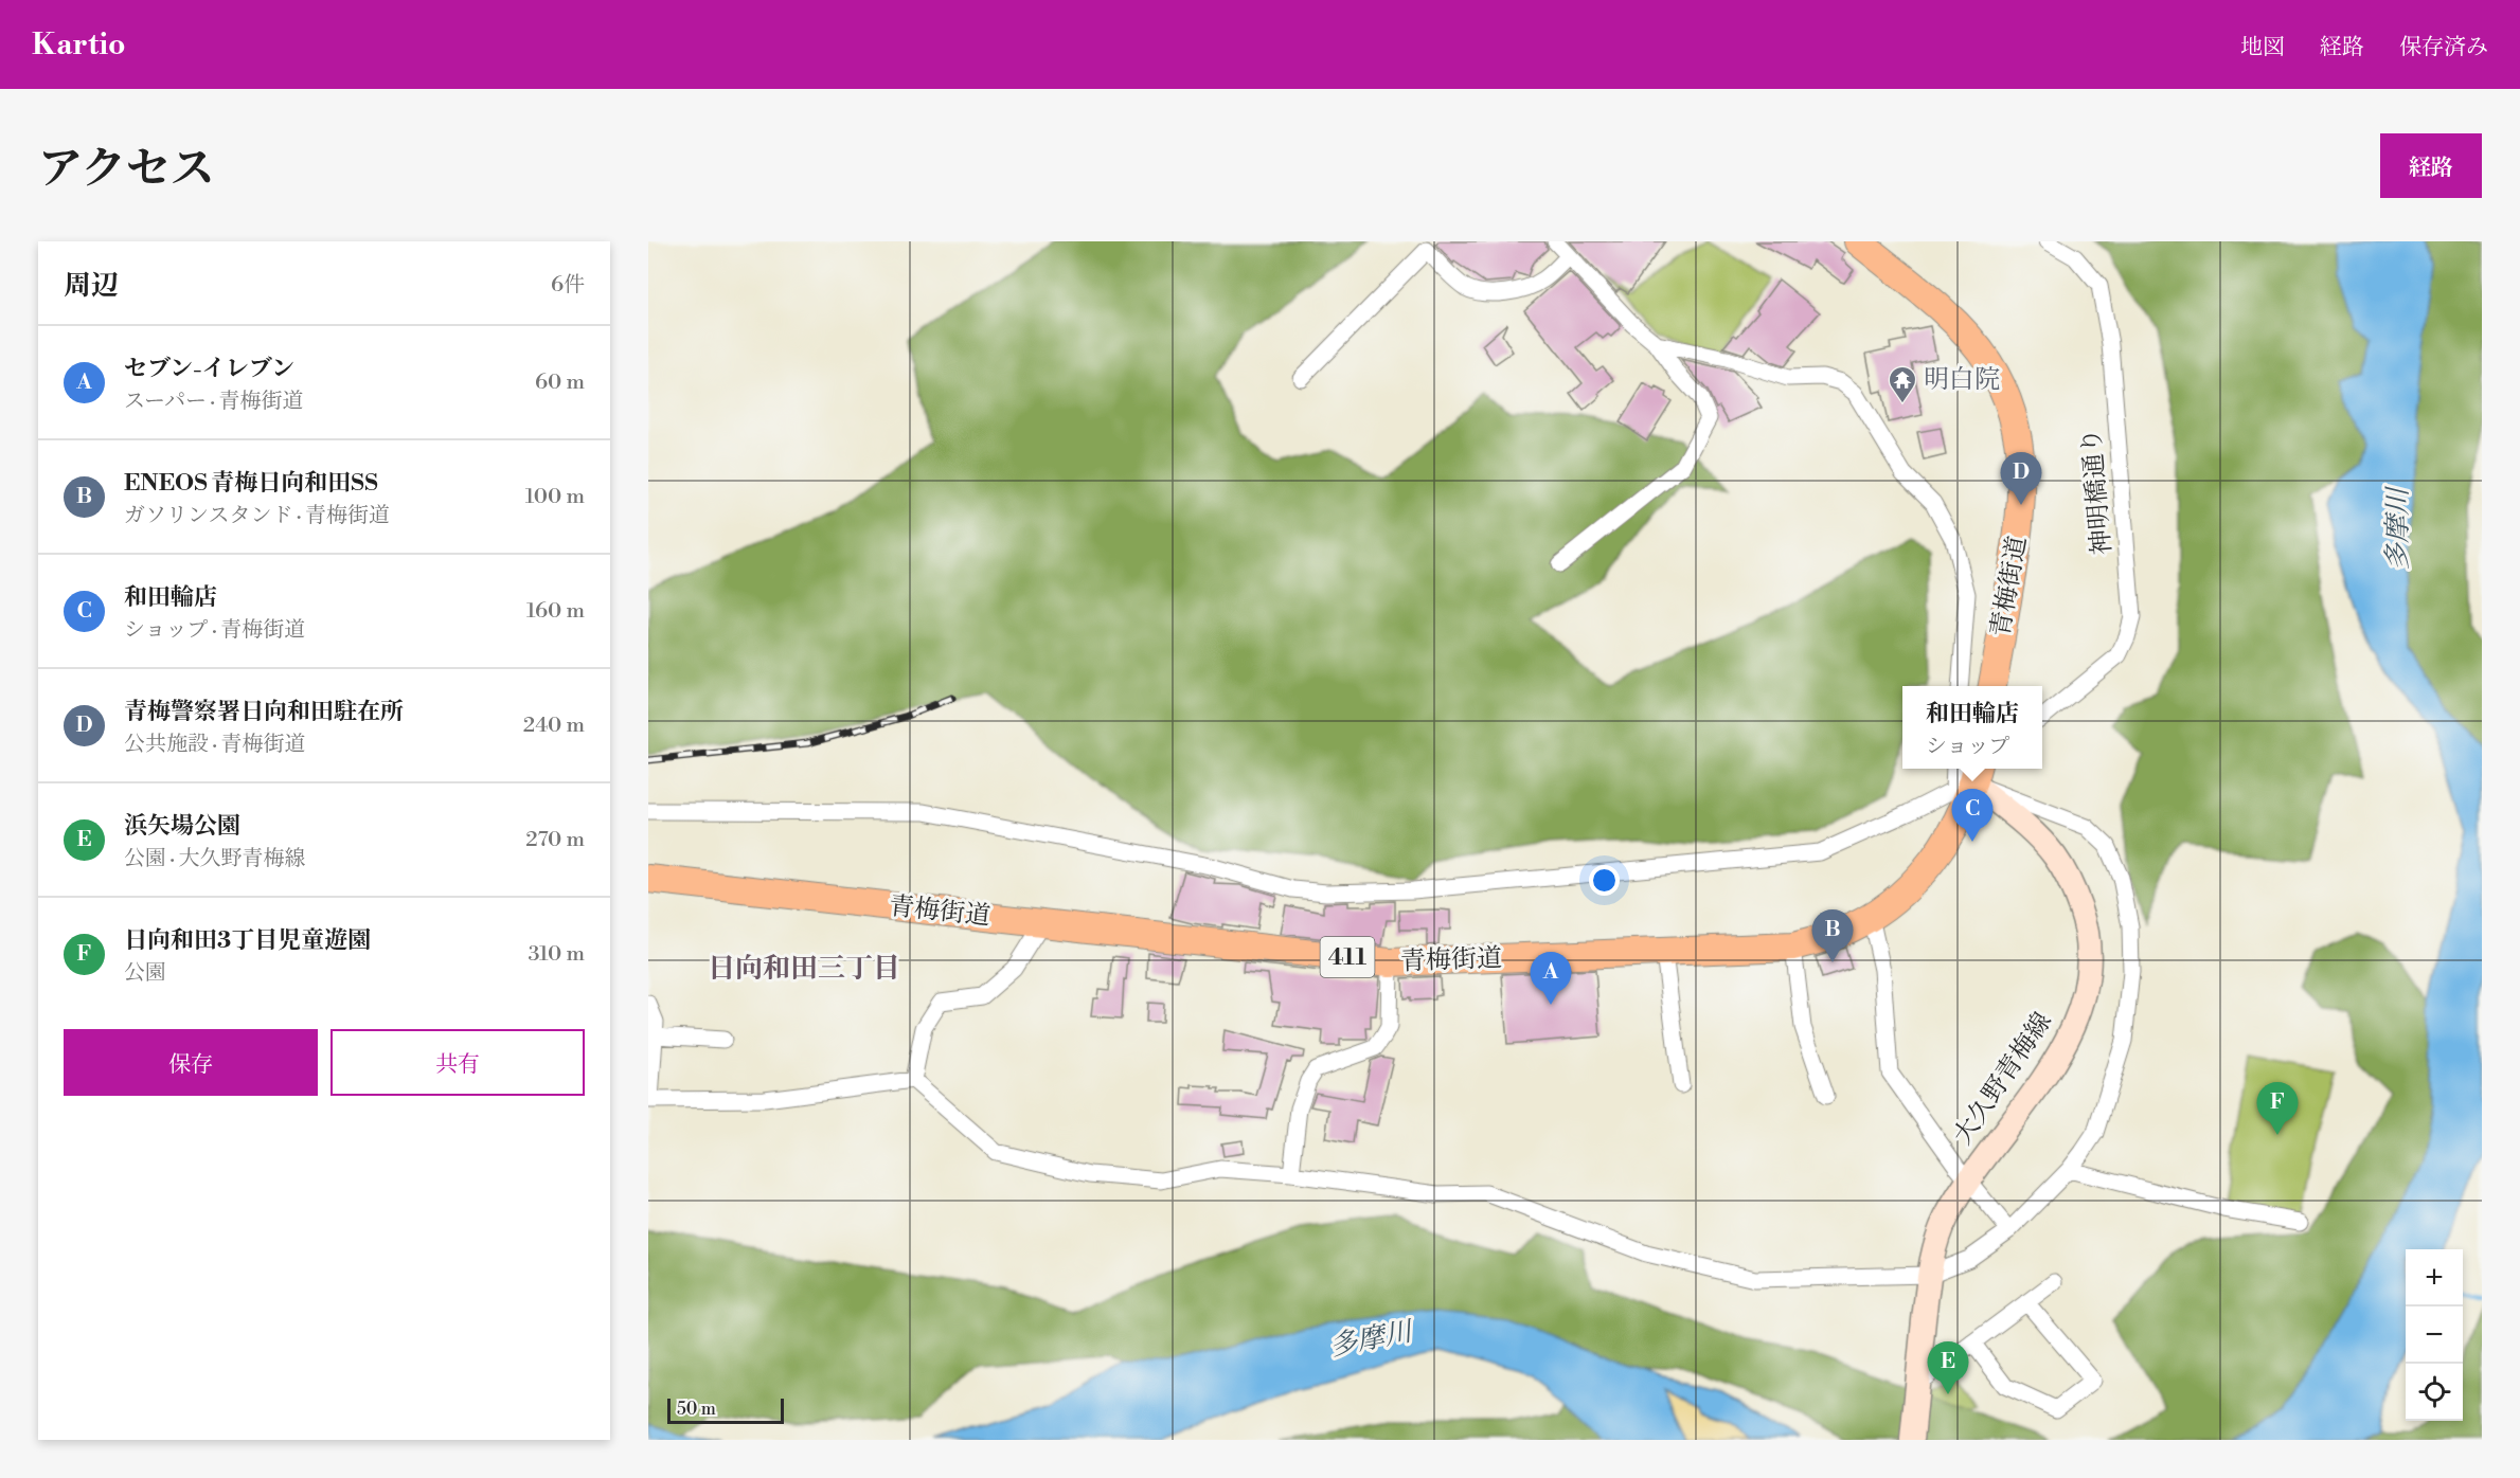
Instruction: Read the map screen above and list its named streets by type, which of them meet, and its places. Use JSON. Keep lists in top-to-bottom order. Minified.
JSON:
{"streets":{"highway":["青梅街道","411"],"main road":["大久野青梅線"],"street":["神明橋通り"]},"crossings":[["青梅街道","大久野青梅線"]],"districts":["日向和田三丁目"],"water":["多摩川"],"places":{"temple":["明白院"]},"scale_bar":"50 m","page":{"header":"Kartio","nav":["地図","経路","保存済み"],"title":"アクセス","buttons":["経路",["保存","共有"]],"heading":["周辺","6件"],"list":[{"mark":"A","name":"セブン-イレブン","note":"スーパー · 青梅街道","value":"60 m"},{"mark":"B","name":"ENEOS 青梅日向和田SS","note":"ガソリンスタンド · 青梅街道","value":"100 m"},{"mark":"C","name":"和田輪店","note":"ショップ · 青梅街道","value":"160 m"},{"mark":"D","name":"青梅警察署日向和田駐在所","note":"公共施設 · 青梅街道","value":"240 m"},{"mark":"E","name":"浜矢場公園","note":"公園 · 大久野青梅線","value":"270 m"},{"mark":"F","name":"日向和田3丁目児童遊園","note":"公園","value":"310 m"}],"pins":["D","C","B","A","F","E"],"popup":["和田輪店","ショップ"],"map_buttons":["+","−"],"scale":"50 m"}}
